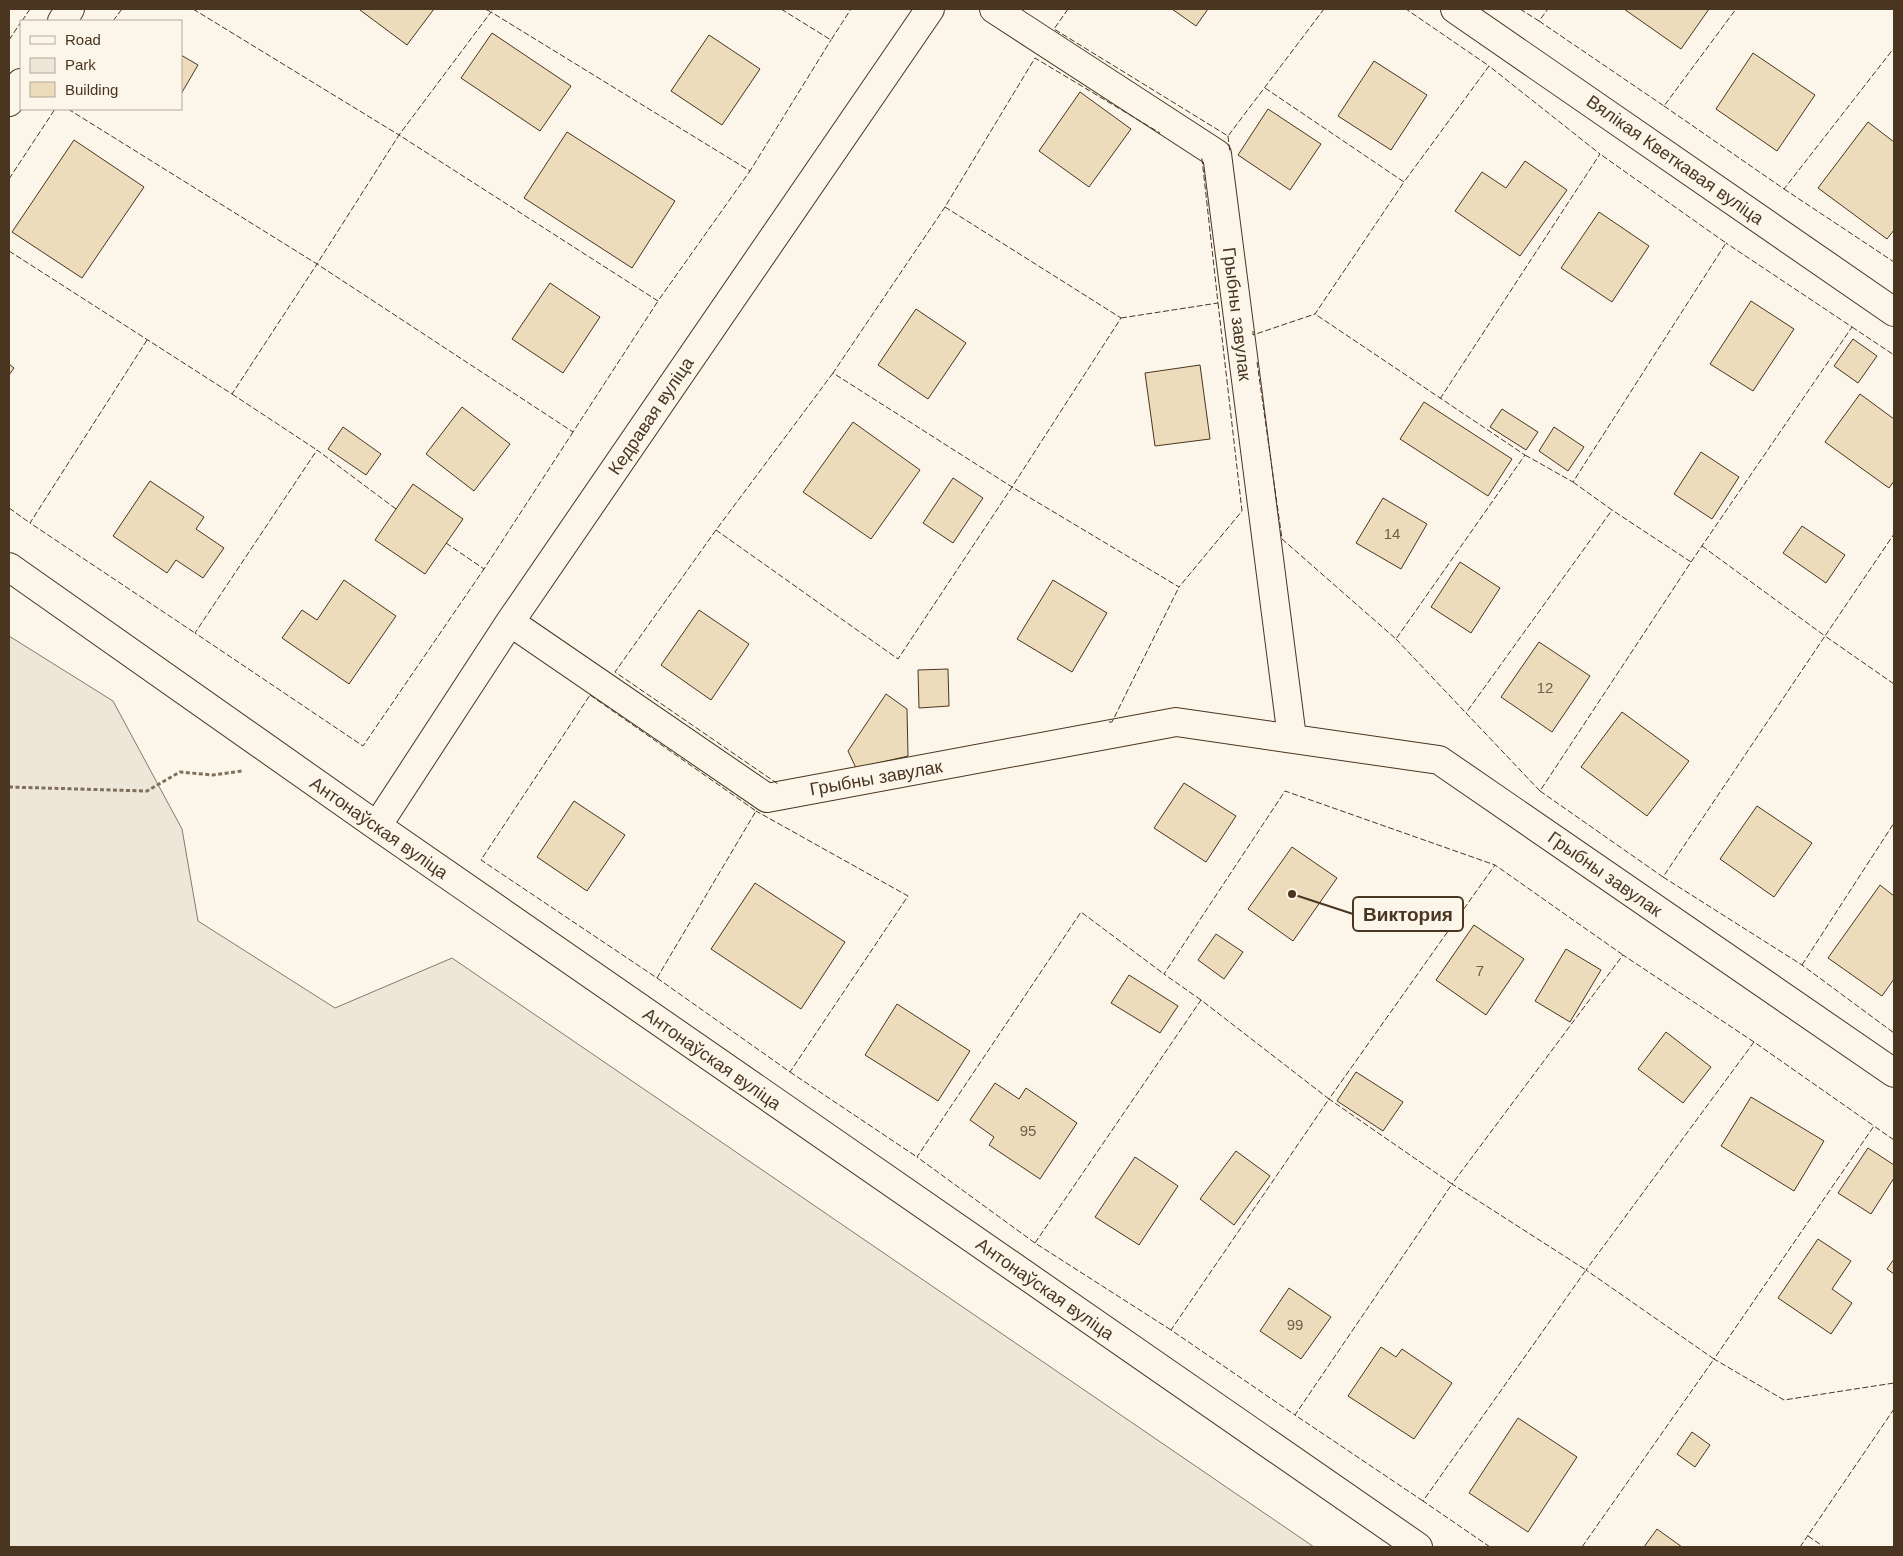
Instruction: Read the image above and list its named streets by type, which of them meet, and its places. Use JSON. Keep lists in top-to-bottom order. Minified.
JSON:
{"streets":{"street":["Вялікая Кветкавая вуліца","Грыбны завулак","Кедравая вуліца","Антонаўская вуліца"]},"crossings":[["Грыбны завулак","Кедравая вуліца"],["Кедравая вуліца","Антонаўская вуліца"]],"places":["Виктория"],"house_numbers":["14","12","7","95","99"],"legend":["Road","Park","Building"]}
